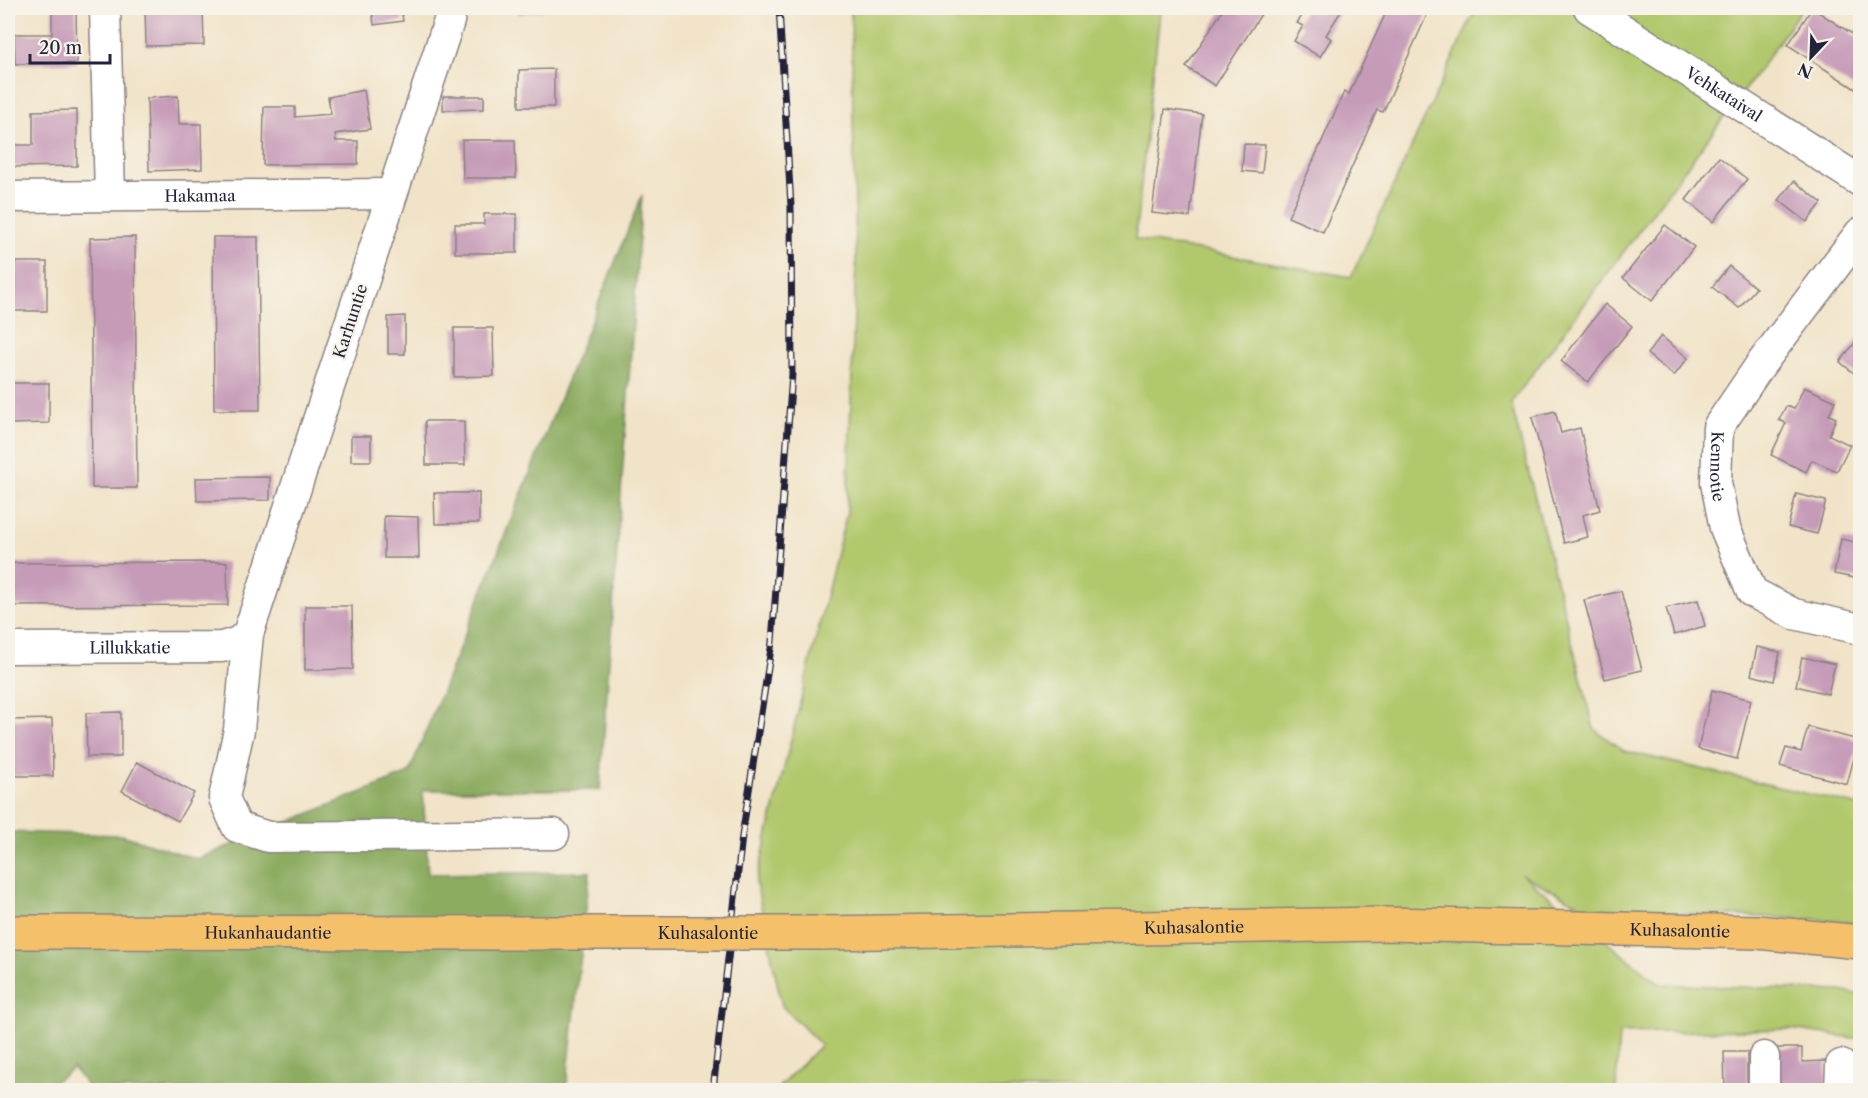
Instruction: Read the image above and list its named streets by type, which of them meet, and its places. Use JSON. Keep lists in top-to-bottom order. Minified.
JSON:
{"streets":{"main road":["Kuhasalontie","Hukanhaudantie"],"street":["Vehkataival","Hakamaa","Karhuntie","Kennotie","Lillukkatie"]},"crossings":[["Hakamaa","Karhuntie"],["Karhuntie","Lillukkatie"],["Kuhasalontie","Hukanhaudantie"]],"scale_bar":"20 m","north":"bottom left"}
